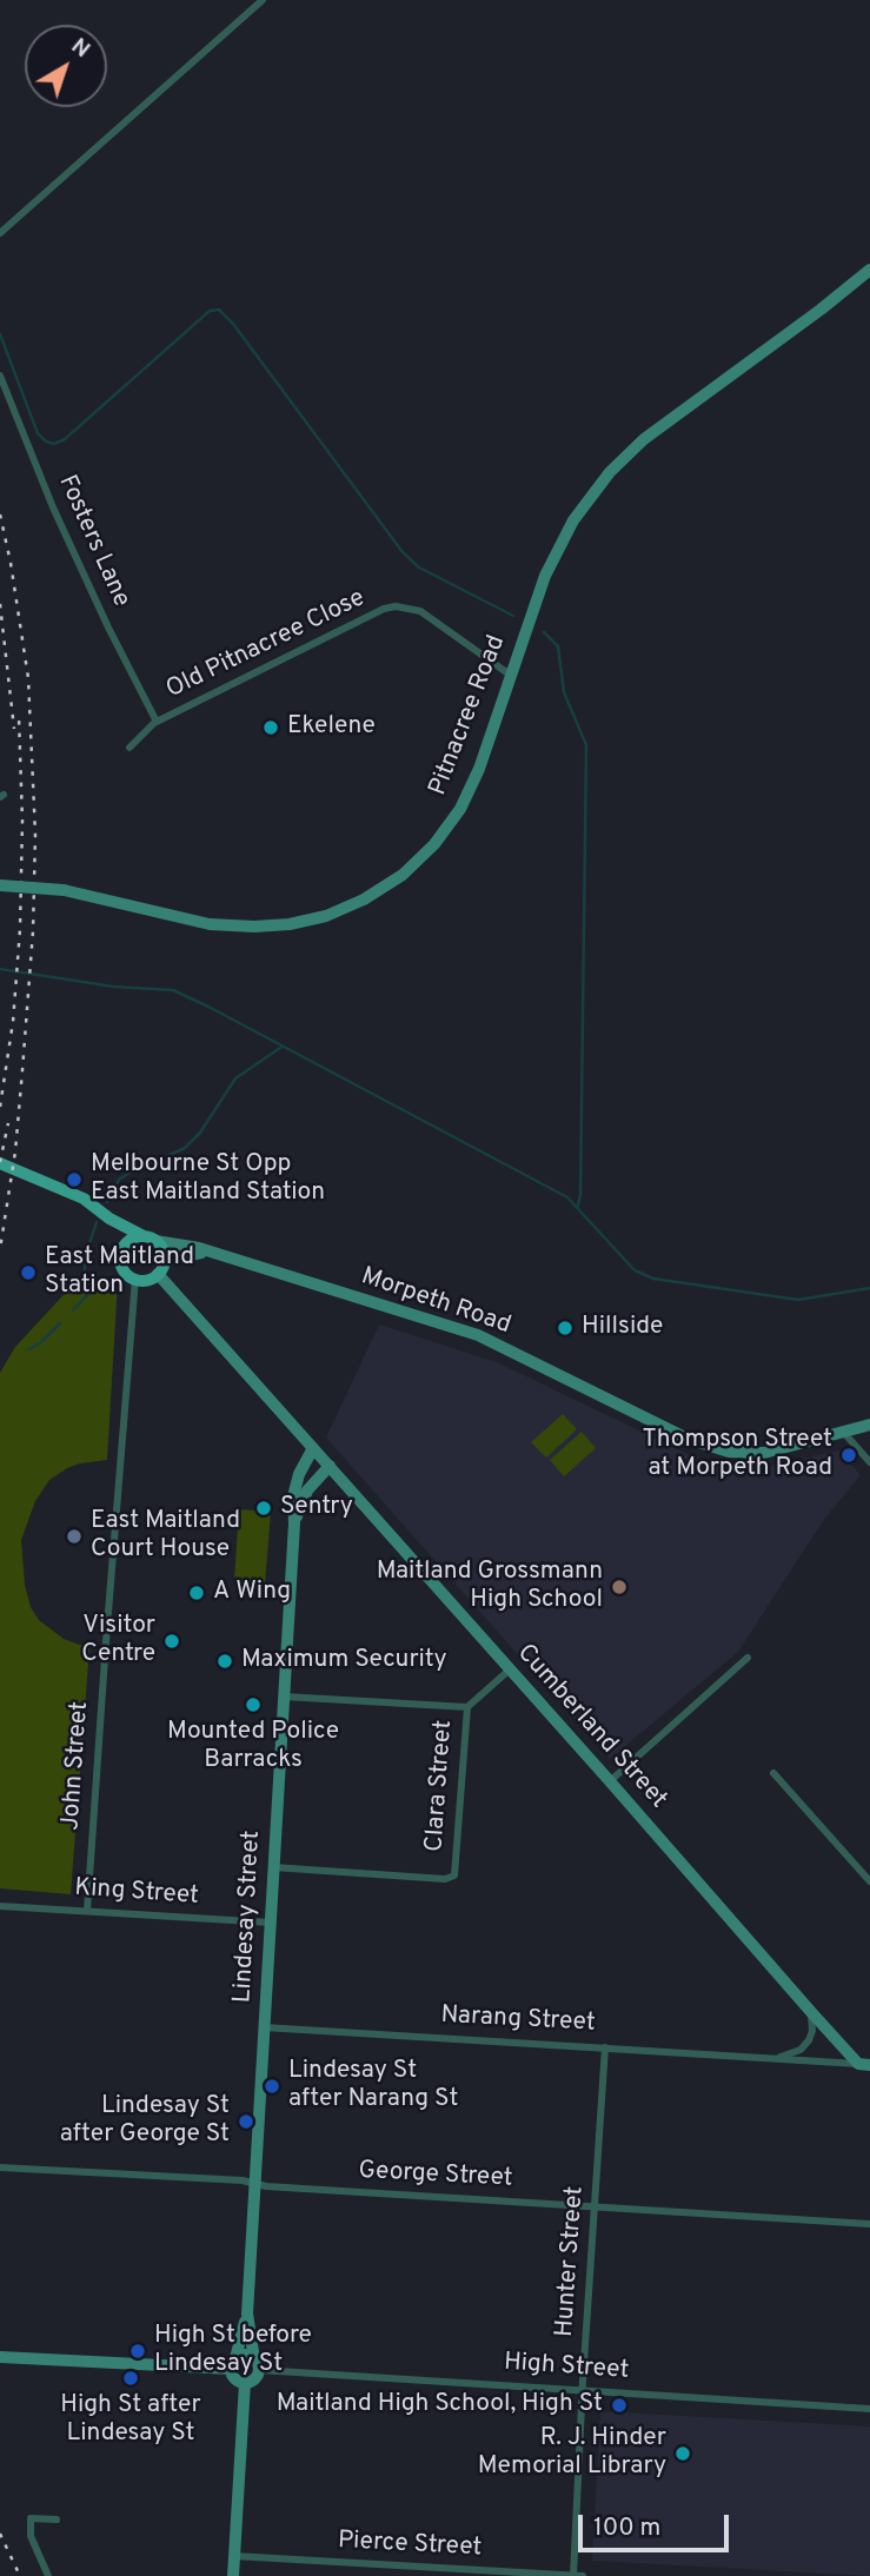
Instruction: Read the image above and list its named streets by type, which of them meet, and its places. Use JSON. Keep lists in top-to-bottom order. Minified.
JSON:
{"streets":{"main road":["Pitnacree Road","Morpeth Road","Cumberland Street","Lindesay Street"],"street":["Fosters Lane","Old Pitnacree Close","John Street","Clara Street","King Street","Narang Street","George Street","Hunter Street","High Street","Pierce Street"]},"crossings":[["Fosters Lane","Old Pitnacree Close"],["Old Pitnacree Close","Pitnacree Road"],["Morpeth Road","Cumberland Street"],["Morpeth Road","John Street"],["Cumberland Street","John Street"],["Cumberland Street","Clara Street"],["Cumberland Street","Lindesay Street"],["Cumberland Street","Narang Street"],["John Street","King Street"],["Clara Street","Lindesay Street"],["King Street","Lindesay Street"],["Lindesay Street","Narang Street"],["Lindesay Street","George Street"],["Lindesay Street","High Street"],["Narang Street","Hunter Street"],["George Street","Hunter Street"],["Hunter Street","High Street"],["Hunter Street","Pierce Street"]],"places":["Ekelene","Melbourne St Opp East Maitland Station","East Maitland Station","Hillside","Thompson Street at Morpeth Road","Sentry","East Maitland Court House","Maitland Grossmann High School","A Wing","Visitor Centre","Maximum Security","Mounted Police Barracks","Lindesay St after Narang St","Lindesay St after George St","High St before Lindesay St","High St after Lindesay St","Maitland High School, High St","R. J. Hinder Memorial Library"],"scale_bar":"100 m","north":"top right"}
